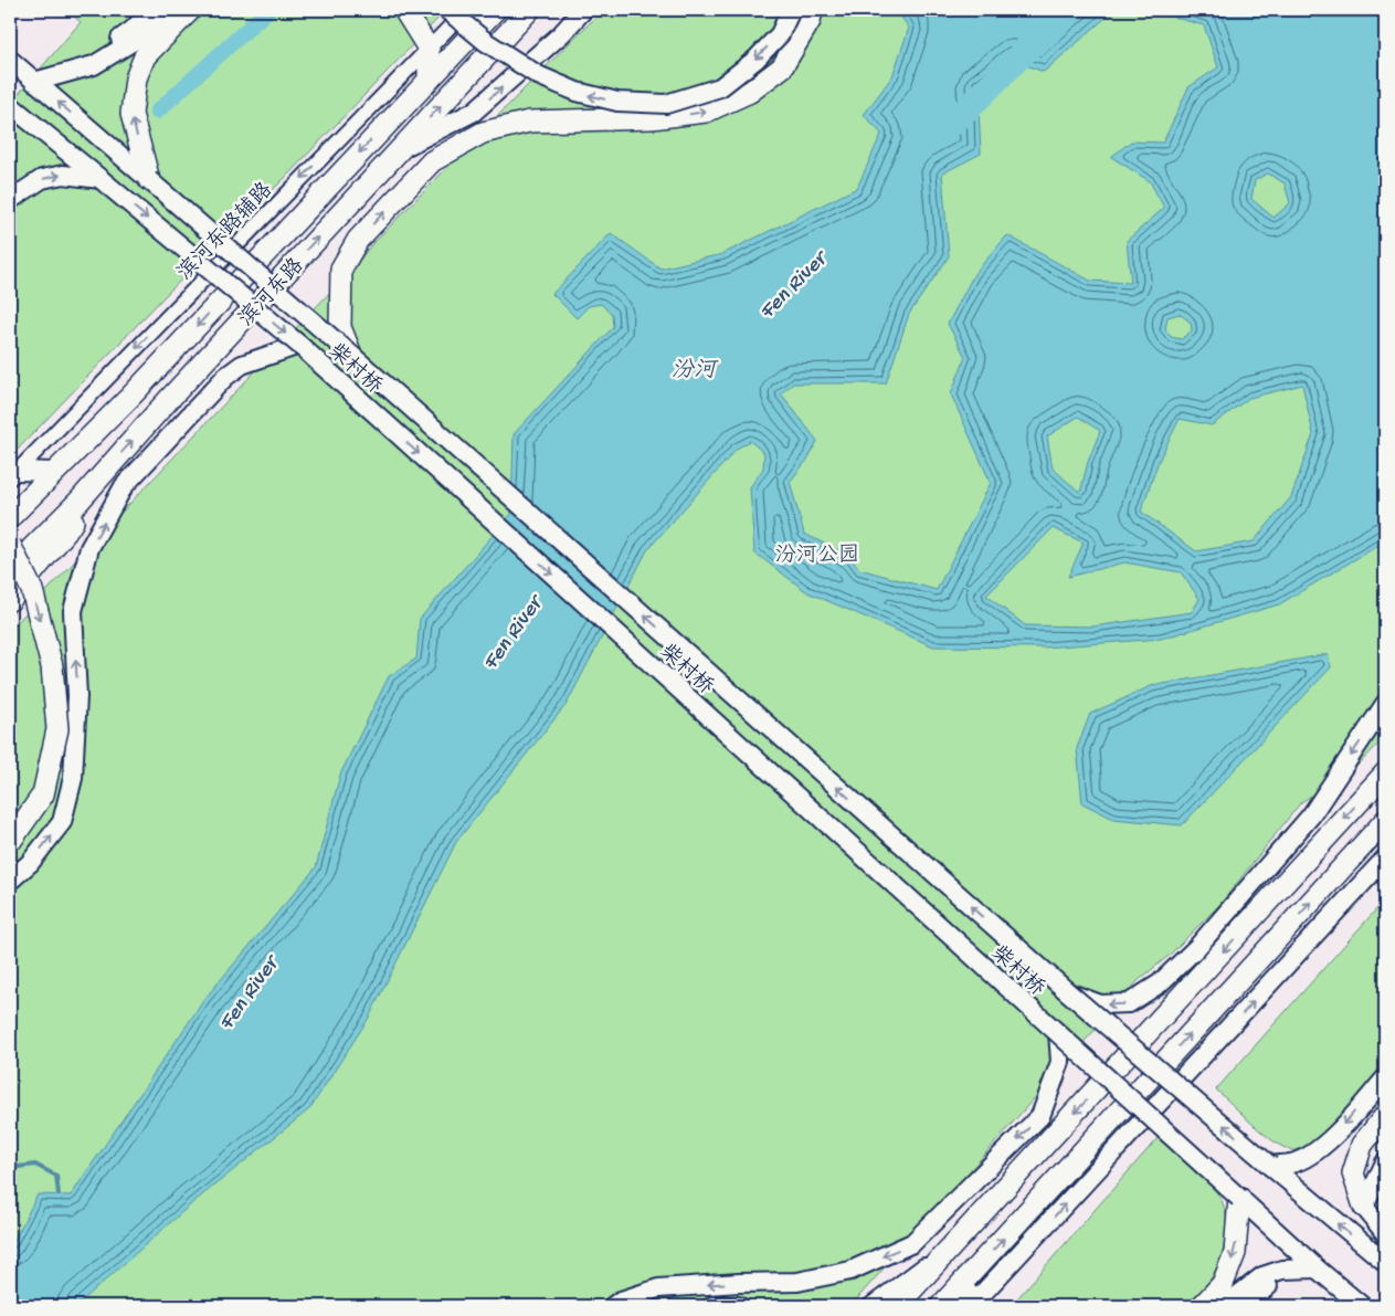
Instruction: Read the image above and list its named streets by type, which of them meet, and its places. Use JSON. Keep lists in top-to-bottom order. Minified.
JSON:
{"streets":{"highway":["滨河东路"],"main road":["柴村桥"],"street":["滨河东路辅路"]},"one_way":["滨河东路辅路"],"water":["Fen River","汾河"],"parks":["汾河公园"]}
